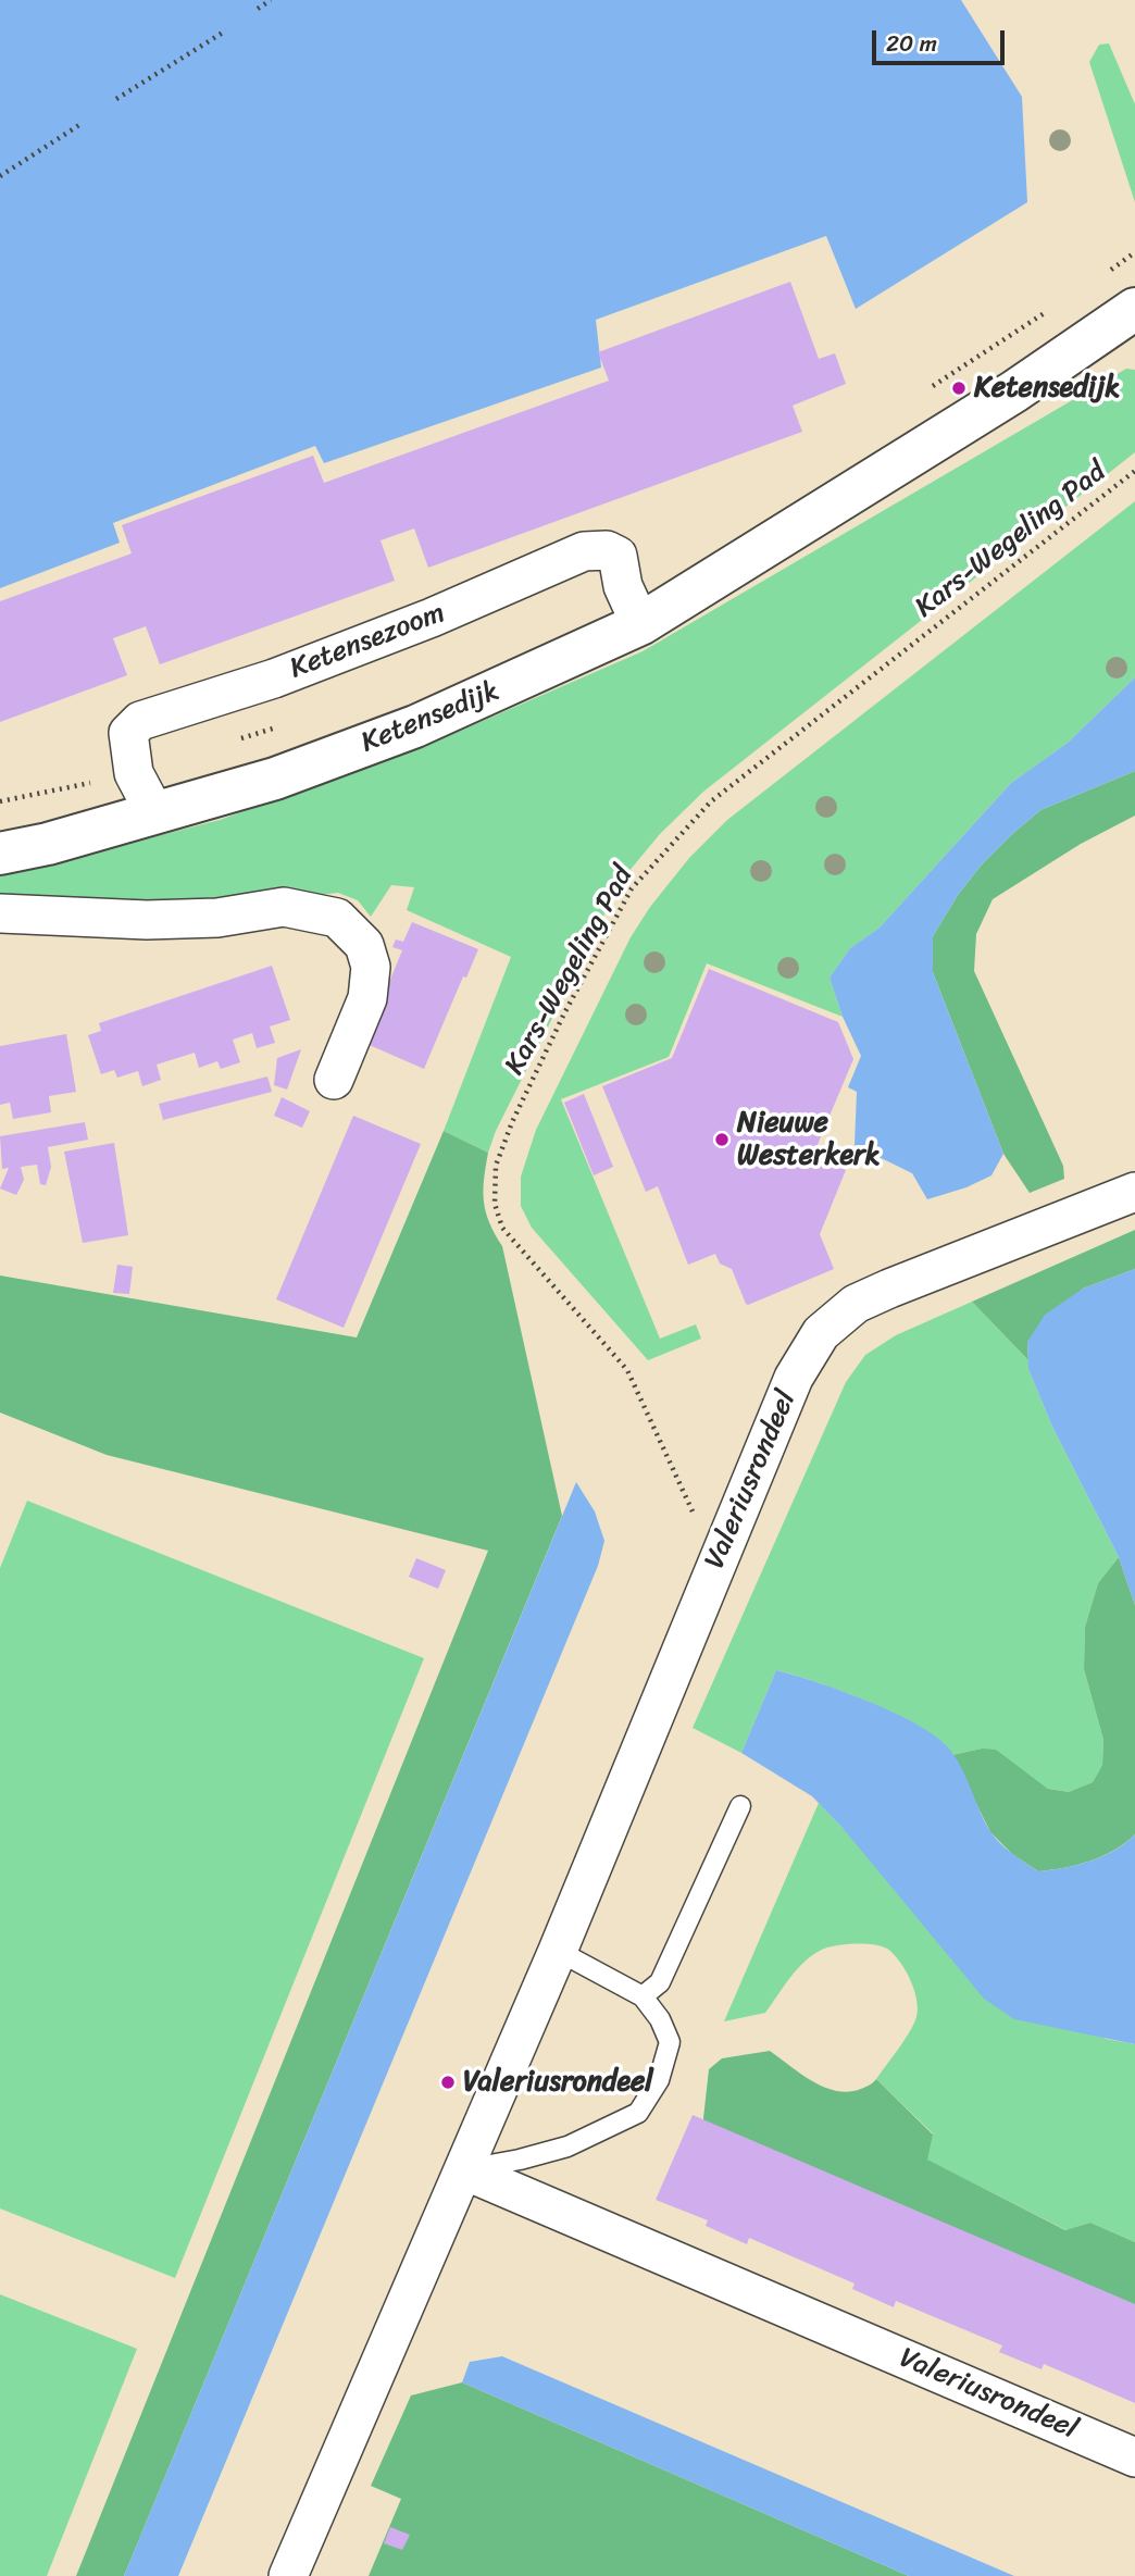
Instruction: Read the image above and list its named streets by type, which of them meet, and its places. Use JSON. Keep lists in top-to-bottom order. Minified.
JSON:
{"streets":{"street":["Ketensezoom","Ketensedijk","Valeriusrondeel"],"path":["Kars-Wegeling Pad"]},"crossings":[["Kars-Wegeling Pad","Valeriusrondeel"],["Ketensezoom","Ketensedijk"]],"places":["Ketensedijk","Nieuwe Westerkerk","Valeriusrondeel"],"scale_bar":"20 m"}
